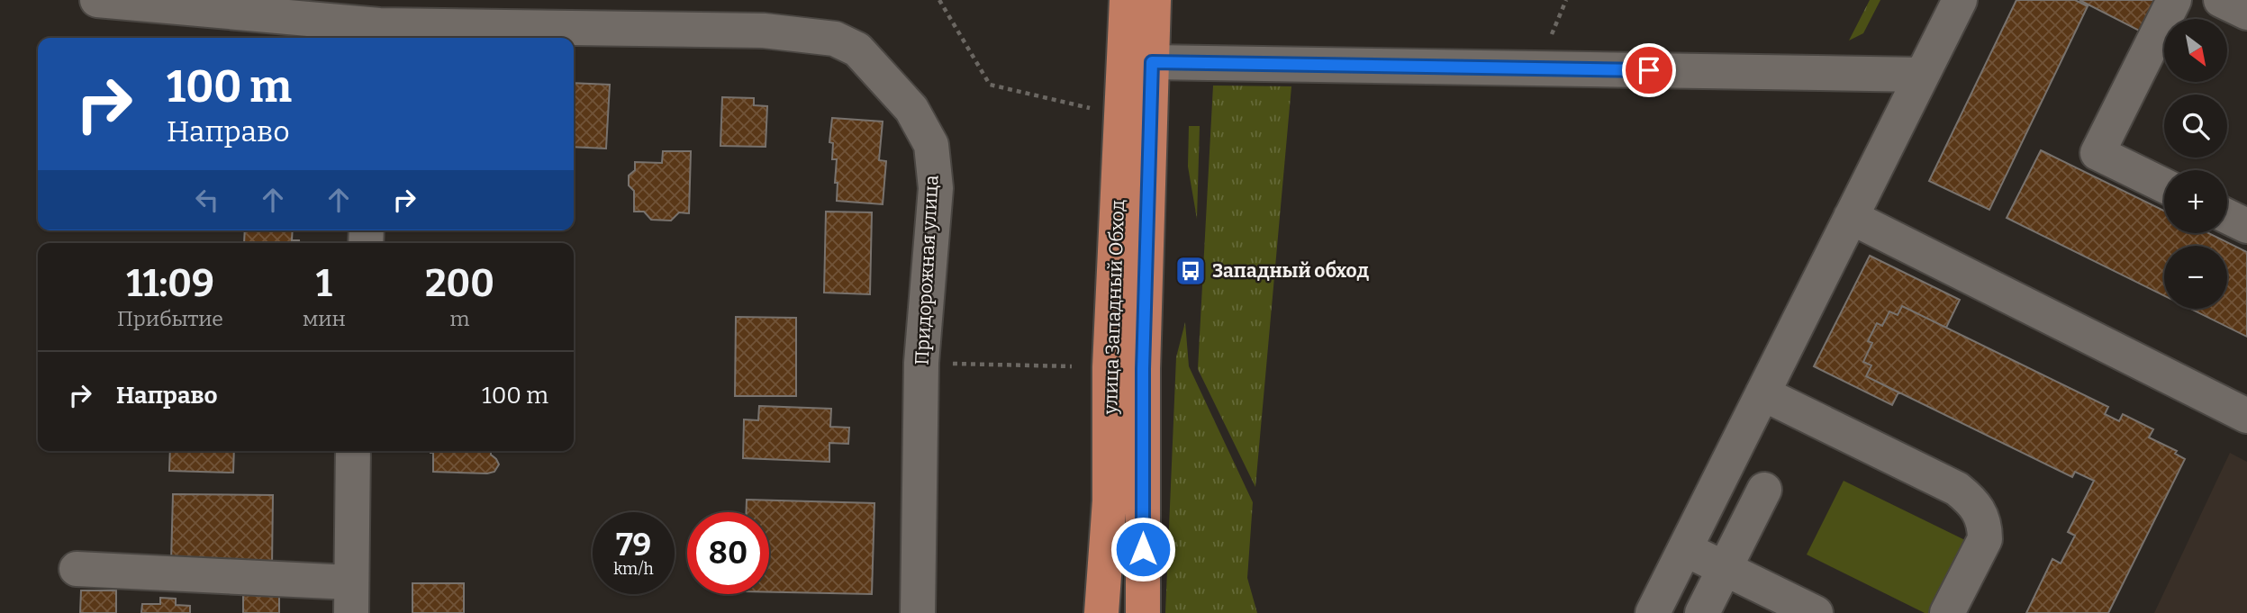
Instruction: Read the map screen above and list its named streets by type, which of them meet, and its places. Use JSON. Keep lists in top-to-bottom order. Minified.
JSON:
{"streets":{"highway":["улица Западный Обход"],"street":["Придорожная улица"]},"places":{"bus stop":["Западный обход"]},"north":"bottom right","page":{"map_buttons":["+","−"],"turn":["100 m","Направо"],"eta":["11:09","Прибытие","1","мин","200","m"],"list":[{"name":"Направо","value":"100 m"}],"speed":"79 km/h","limit":"80"}}
